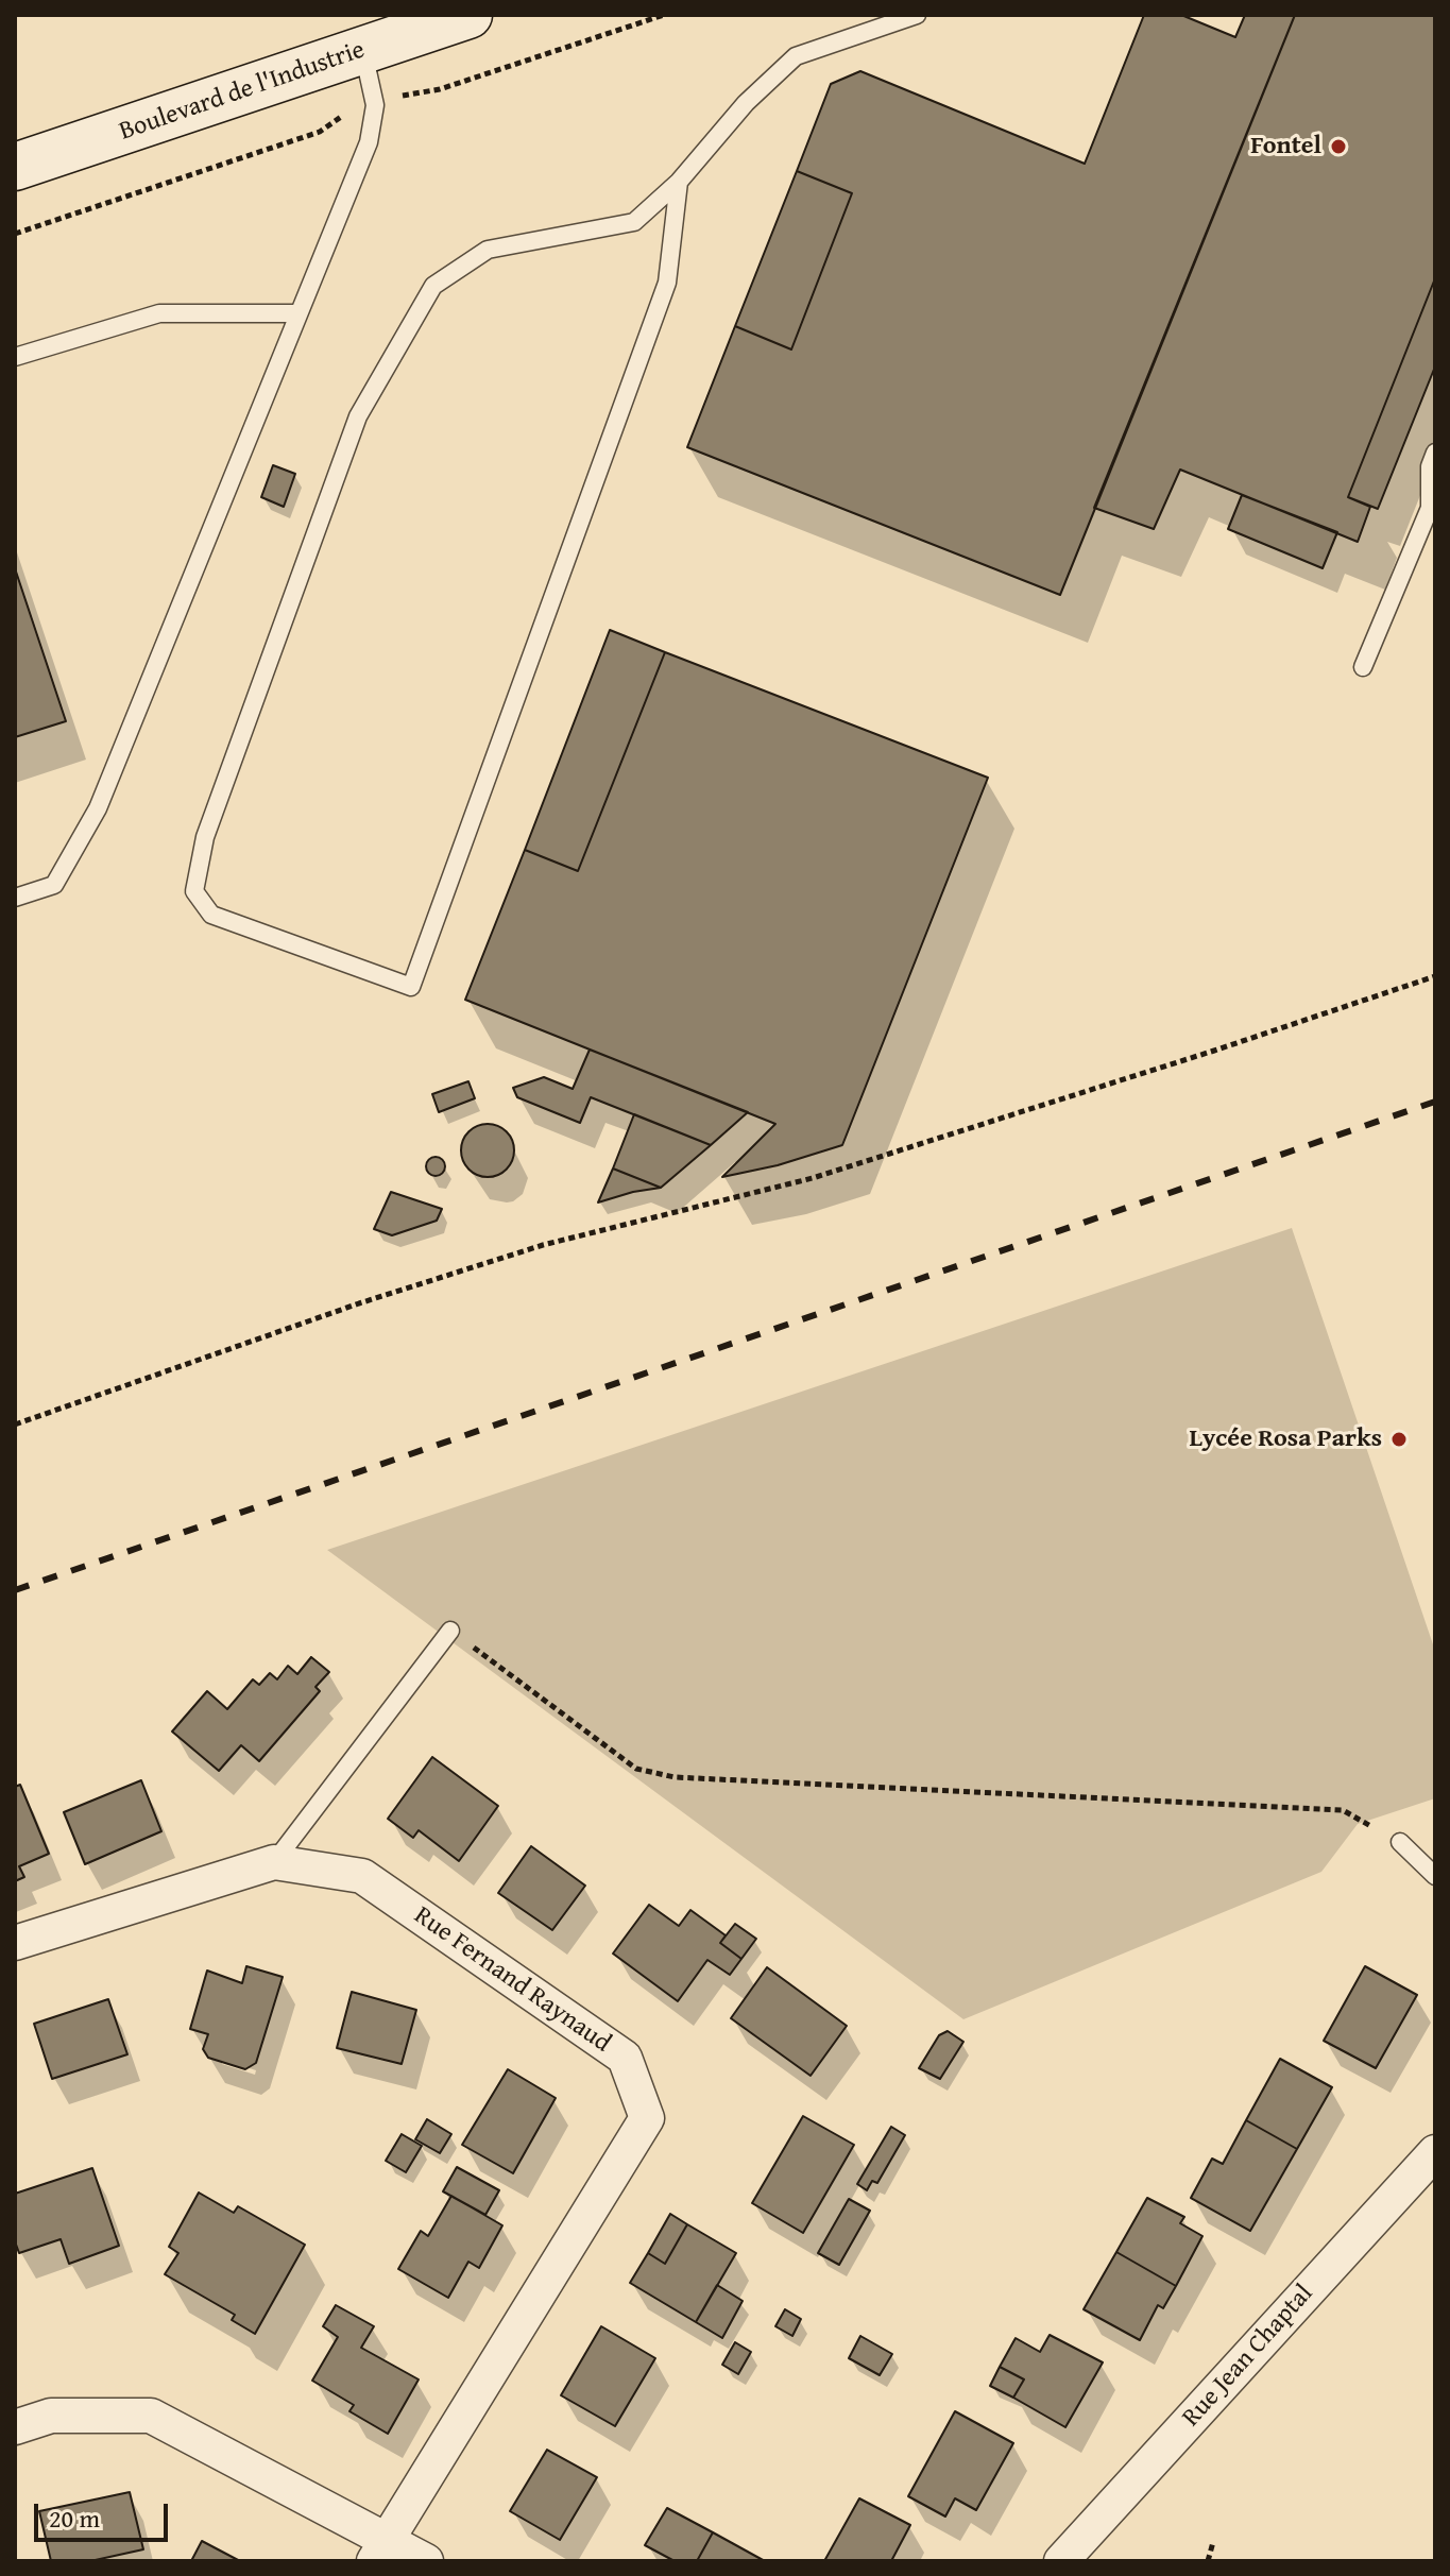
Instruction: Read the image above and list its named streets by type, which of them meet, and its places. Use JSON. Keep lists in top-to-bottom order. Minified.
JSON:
{"streets":{"main road":["Boulevard de l'Industrie"],"street":["Rue Fernand Raynaud","Rue Jean Chaptal"]},"places":["Fontel","Lycée Rosa Parks"],"scale_bar":"20 m"}
